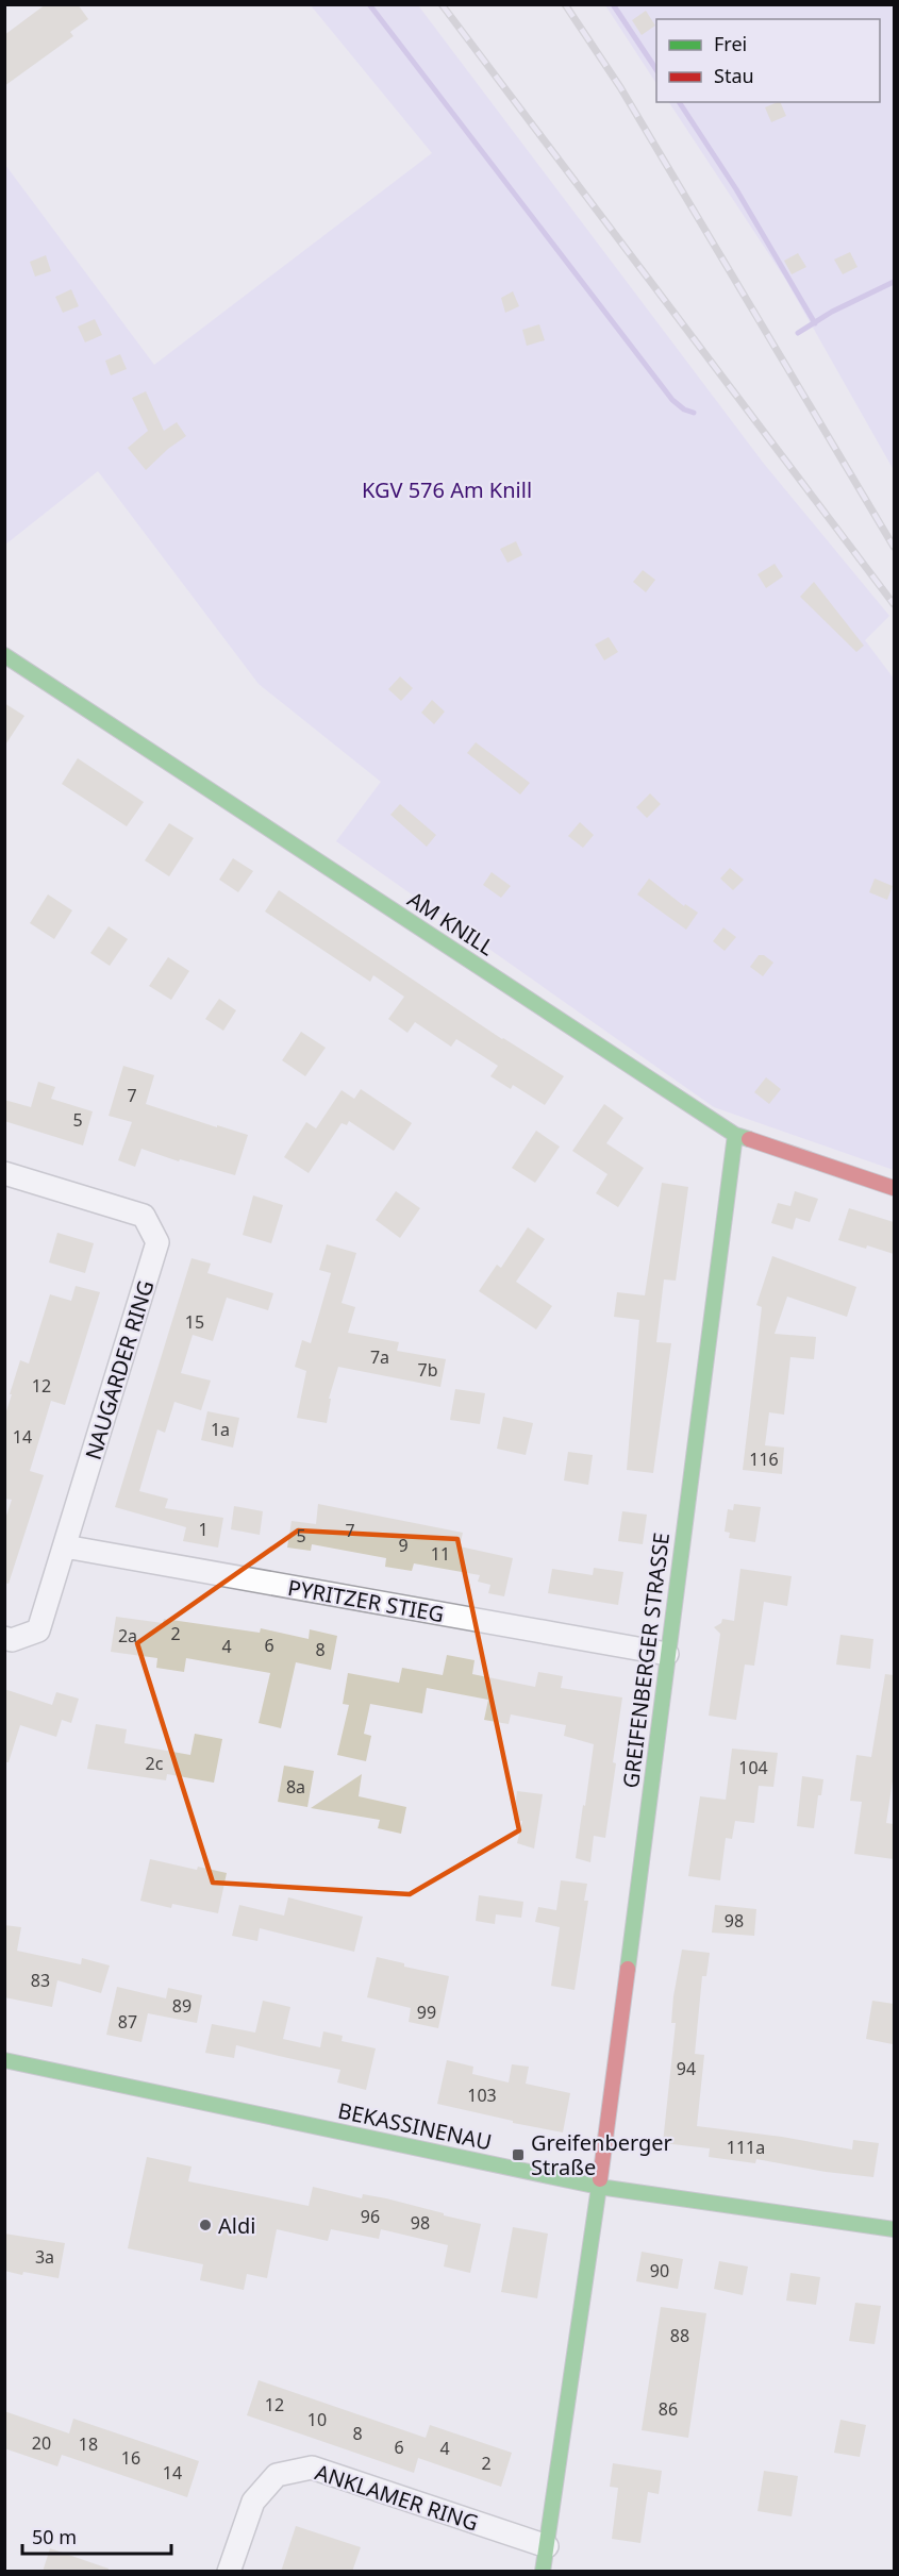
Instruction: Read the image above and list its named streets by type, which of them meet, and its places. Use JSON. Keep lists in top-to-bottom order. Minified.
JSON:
{"streets":{"street":["AM KNILL","NAUGARDER RING","PYRITZER STIEG","GREIFENBERGER STRASSE","BEKASSINENAU","ANKLAMER RING"]},"crossings":[["AM KNILL","GREIFENBERGER STRASSE"],["NAUGARDER RING","PYRITZER STIEG"],["PYRITZER STIEG","GREIFENBERGER STRASSE"],["GREIFENBERGER STRASSE","BEKASSINENAU"],["GREIFENBERGER STRASSE","ANKLAMER RING"]],"parks":["KGV 576 Am Knill"],"places":{"transit":["Greifenberger Straße"],"other":["Aldi"]},"house_numbers":["7","5","15","7a","7b","12","1a","14","116","1","7","5","9","11","2","2a","6","4","8","2c","104","8a","98","83","89","99","87","94","103","111a","96","98","3a","90","88","12","86","10","8","20","18","6","4","16","2","14"],"legend":["Frei","Stau"],"scale_bar":"50 m"}
